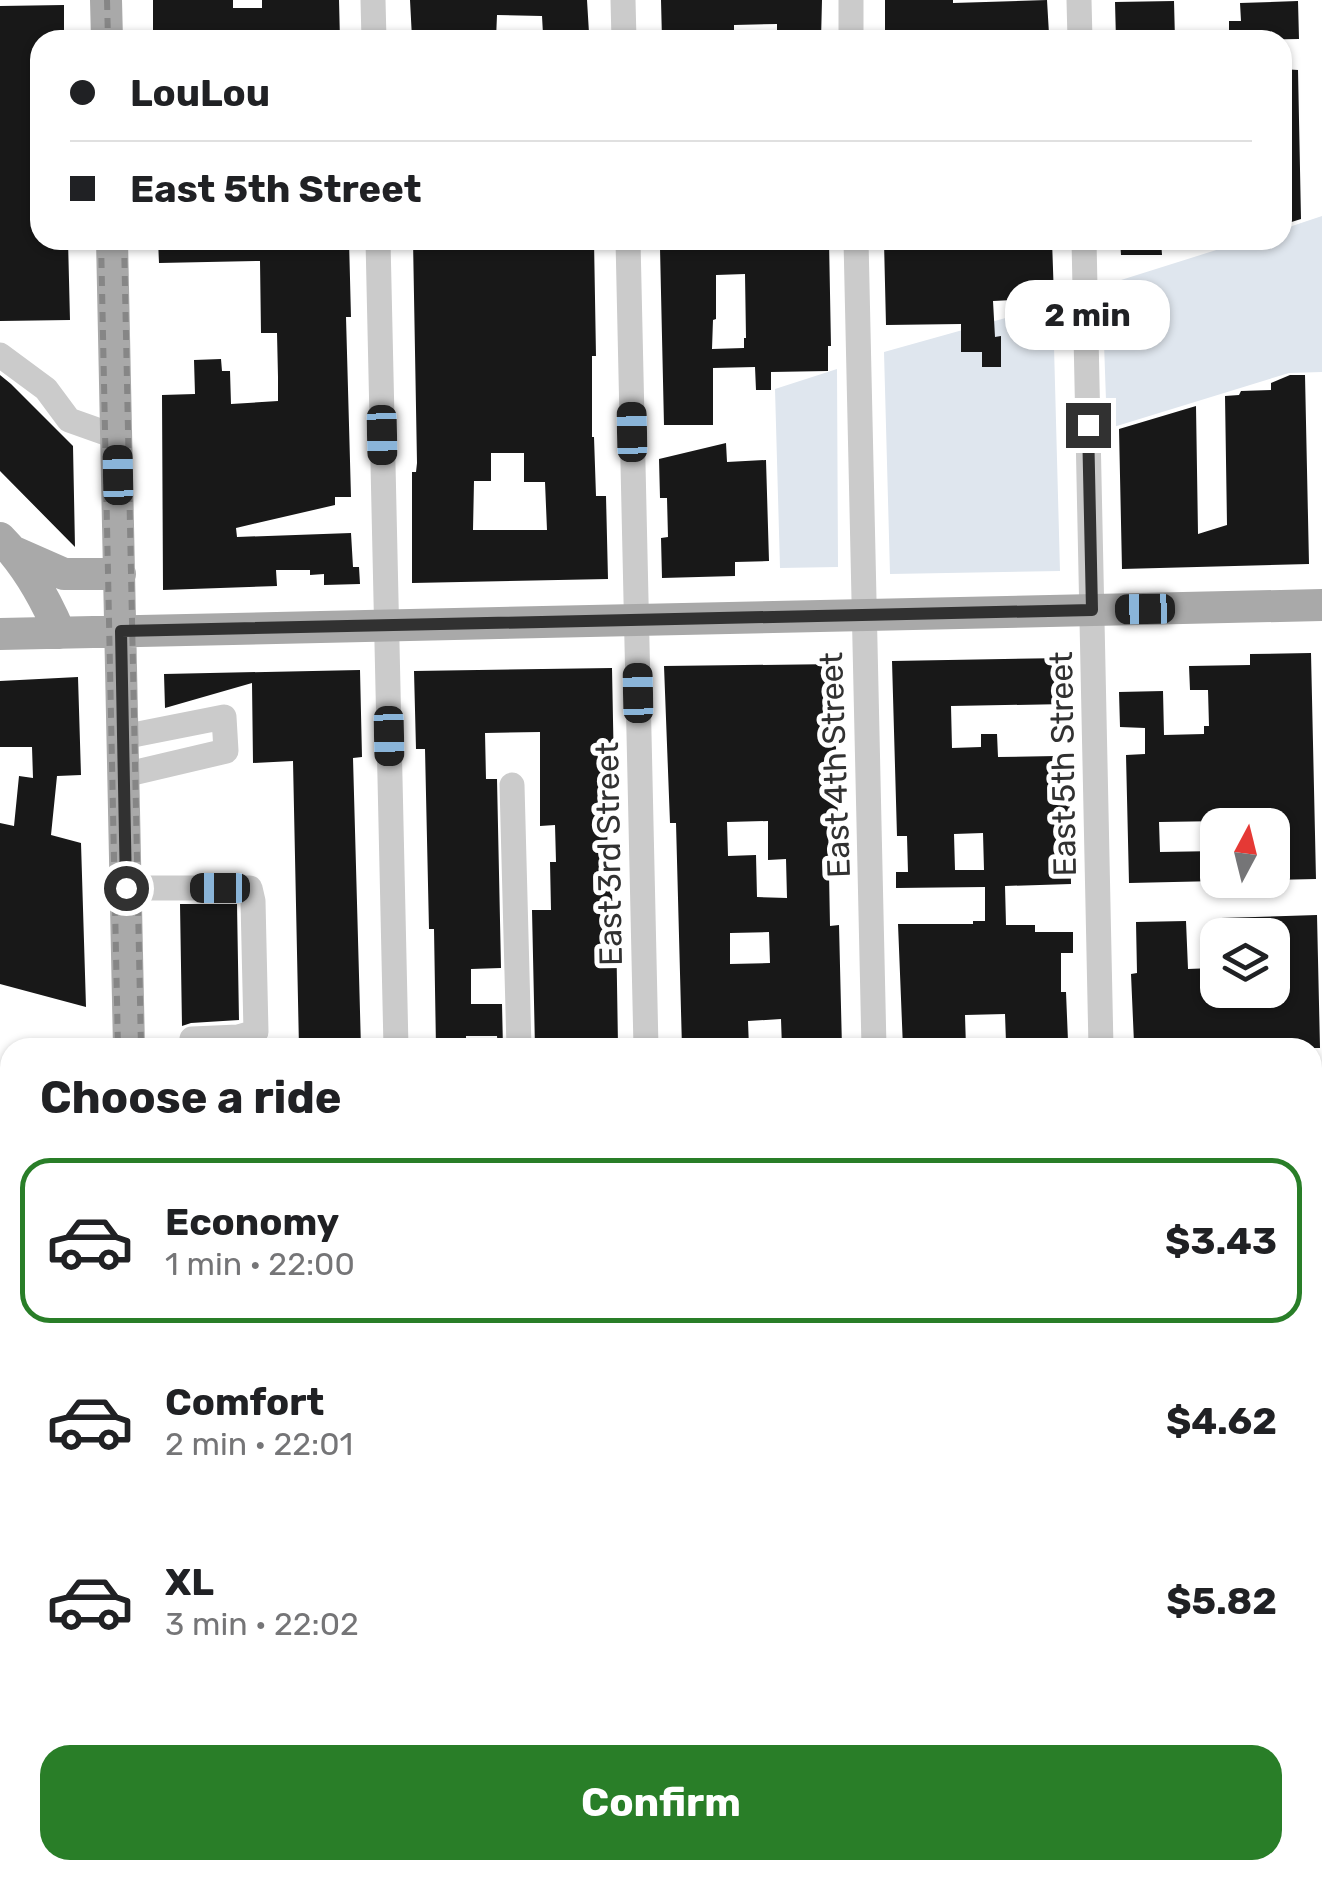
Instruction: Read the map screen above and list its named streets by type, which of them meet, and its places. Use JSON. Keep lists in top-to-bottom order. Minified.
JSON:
{"streets":{"street":["East 5th Street","East 4th Street","East 3rd Street"]},"north":"top","page":{"banner":["LouLou","East 5th Street"],"bubble":"2 min","heading":"Choose a ride","list":[{"name":"Economy","note":"1 min · 22:00","value":"$3.43"},{"name":"Comfort","note":"2 min · 22:01","value":"$4.62"},{"name":"XL","note":"3 min · 22:02","value":"$5.82"}],"buttons":"Confirm"}}
